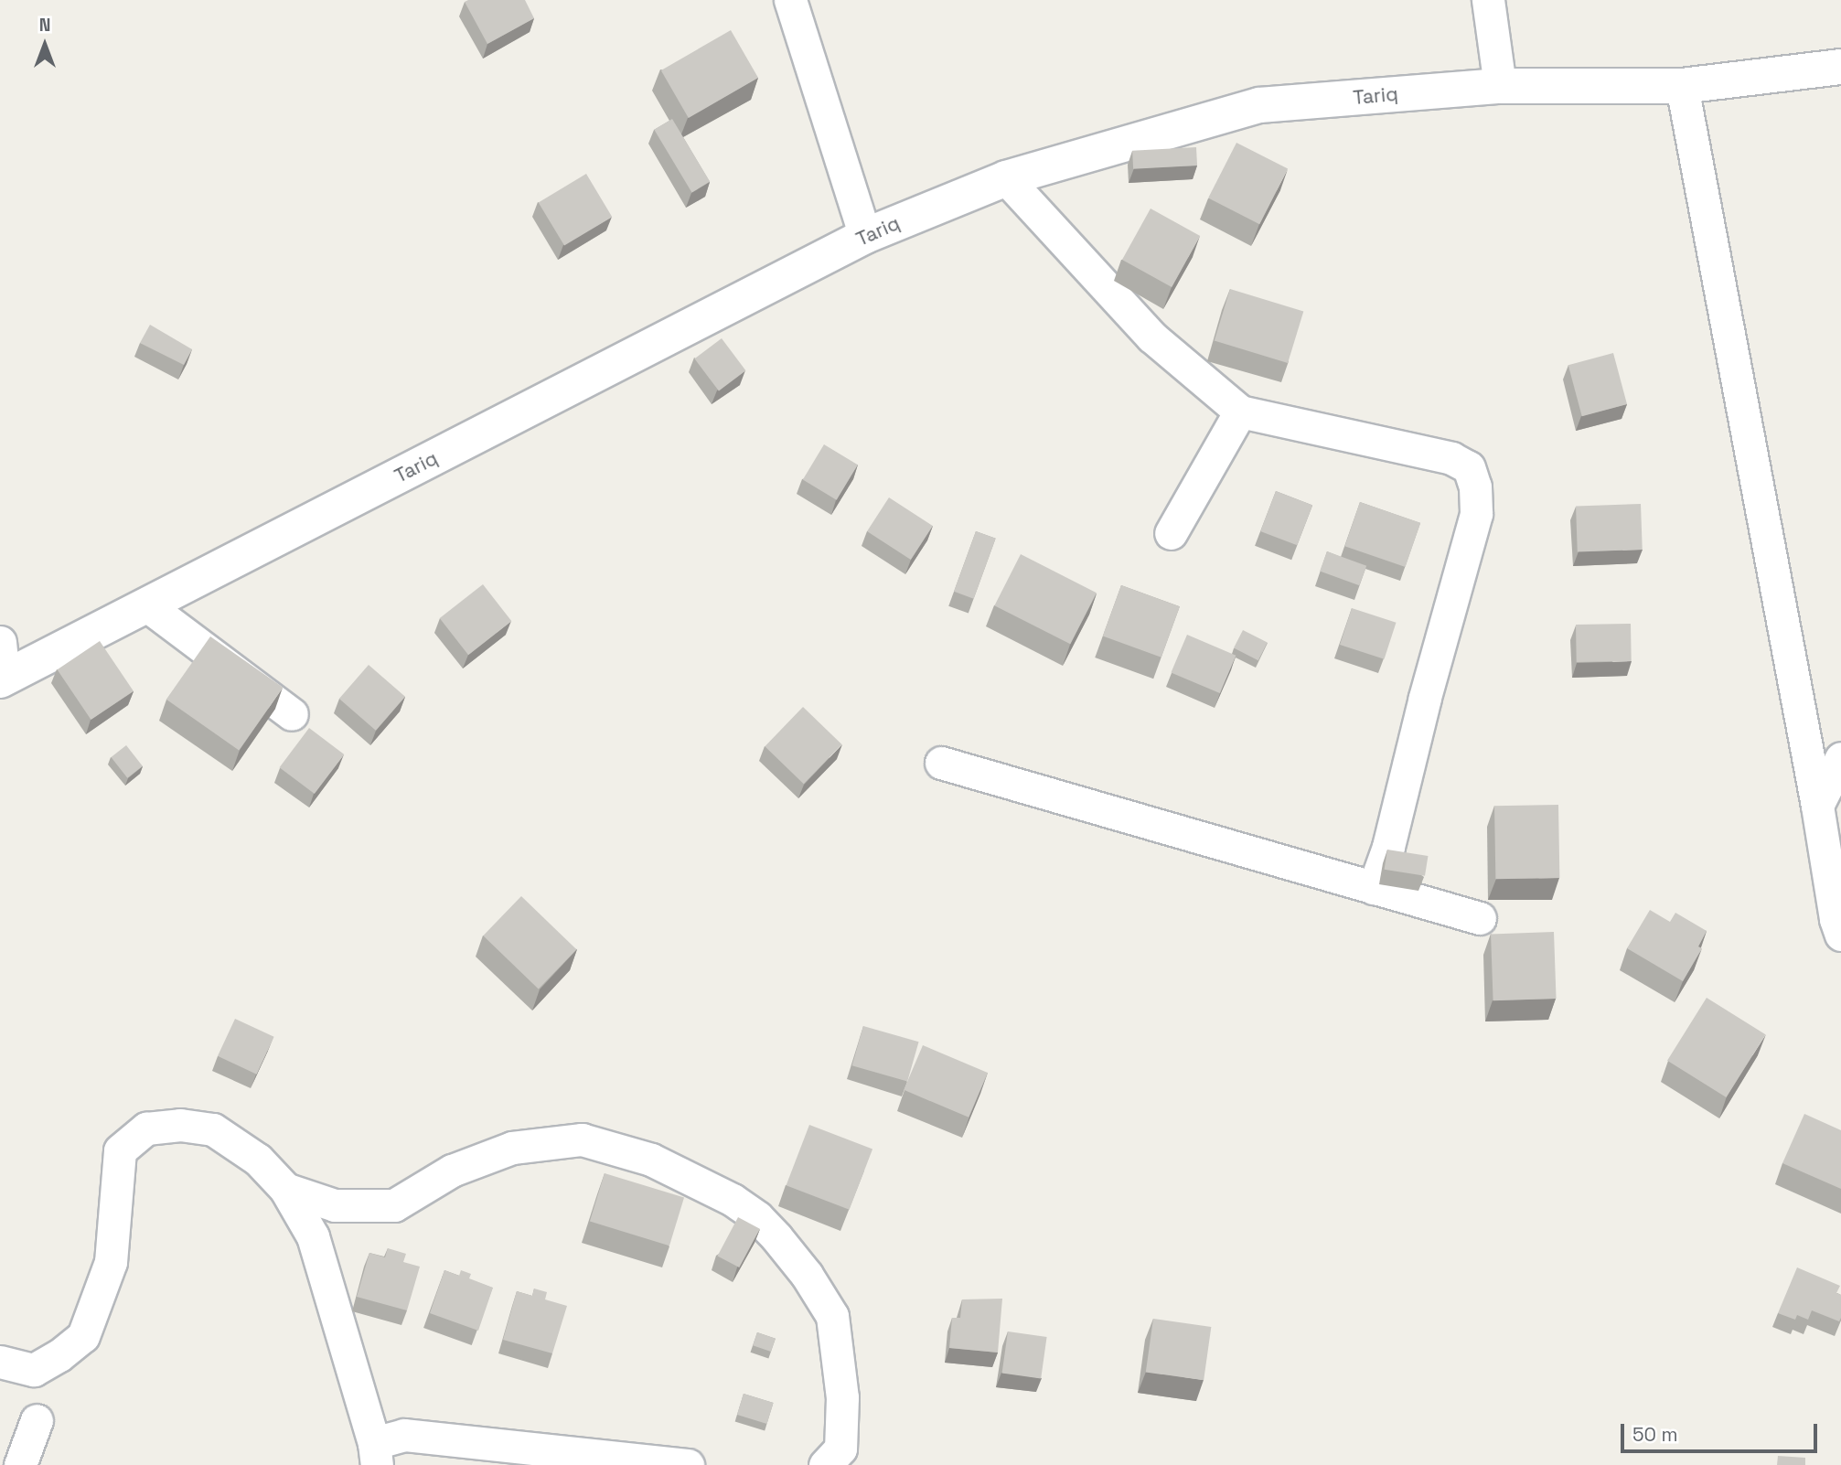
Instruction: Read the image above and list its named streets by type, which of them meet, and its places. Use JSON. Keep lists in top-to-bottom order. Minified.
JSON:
{"streets":{"main road":["Tariq"]},"scale_bar":"50 m","north":"top"}
